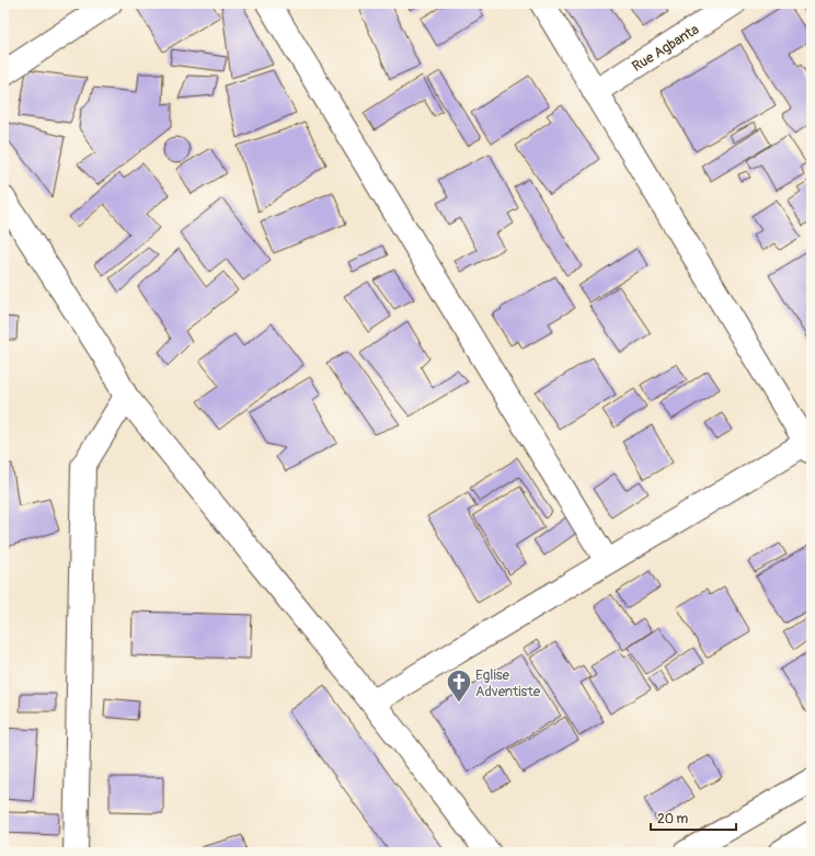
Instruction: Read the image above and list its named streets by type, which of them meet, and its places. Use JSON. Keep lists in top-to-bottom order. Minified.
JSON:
{"streets":{"street":["Rue Agbanta"]},"places":{"church":["Eglise Adventiste"]},"scale_bar":"20 m"}
